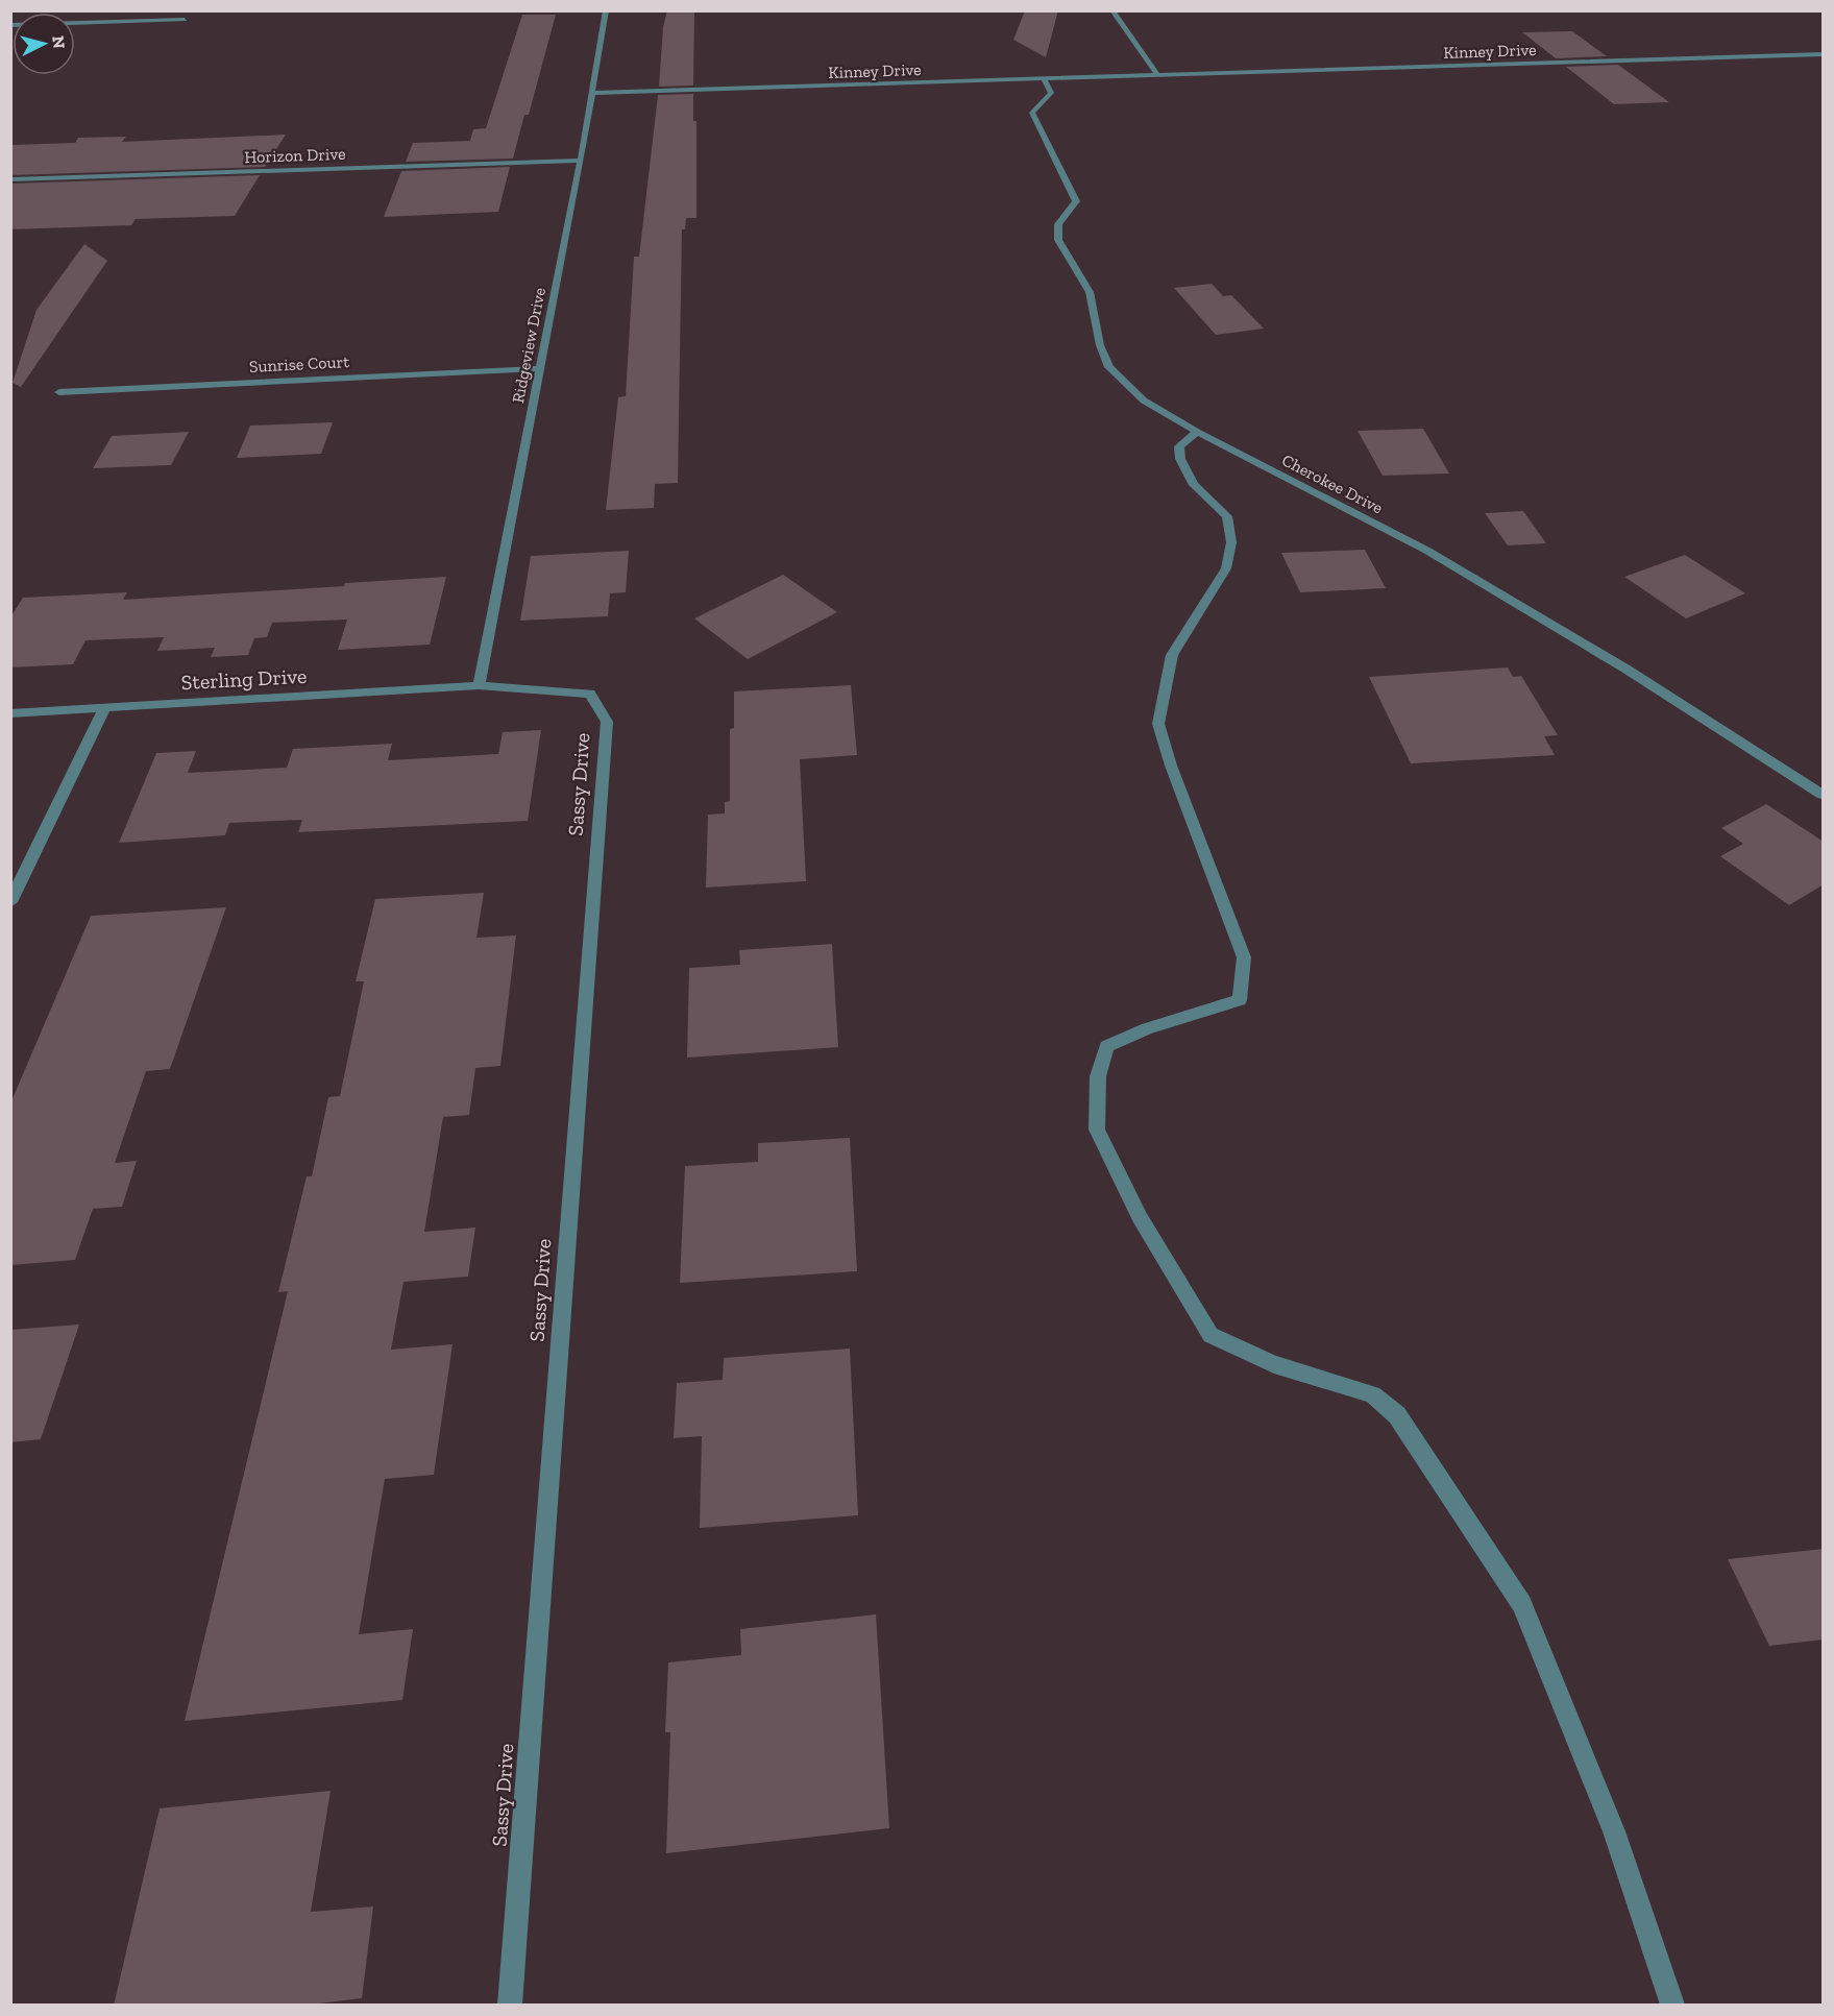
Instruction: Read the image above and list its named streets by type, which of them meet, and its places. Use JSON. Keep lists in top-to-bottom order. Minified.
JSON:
{"streets":{"street":["Kinney Drive","Horizon Drive","Ridgeview Drive","Sunrise Court","Cherokee Drive","Sterling Drive","Sassy Drive"]},"crossings":[["Kinney Drive","Ridgeview Drive"],["Kinney Drive","Cherokee Drive"],["Horizon Drive","Ridgeview Drive"],["Ridgeview Drive","Sunrise Court"],["Ridgeview Drive","Sterling Drive"],["Ridgeview Drive","Sassy Drive"],["Sterling Drive","Sassy Drive"]],"north":"right"}
